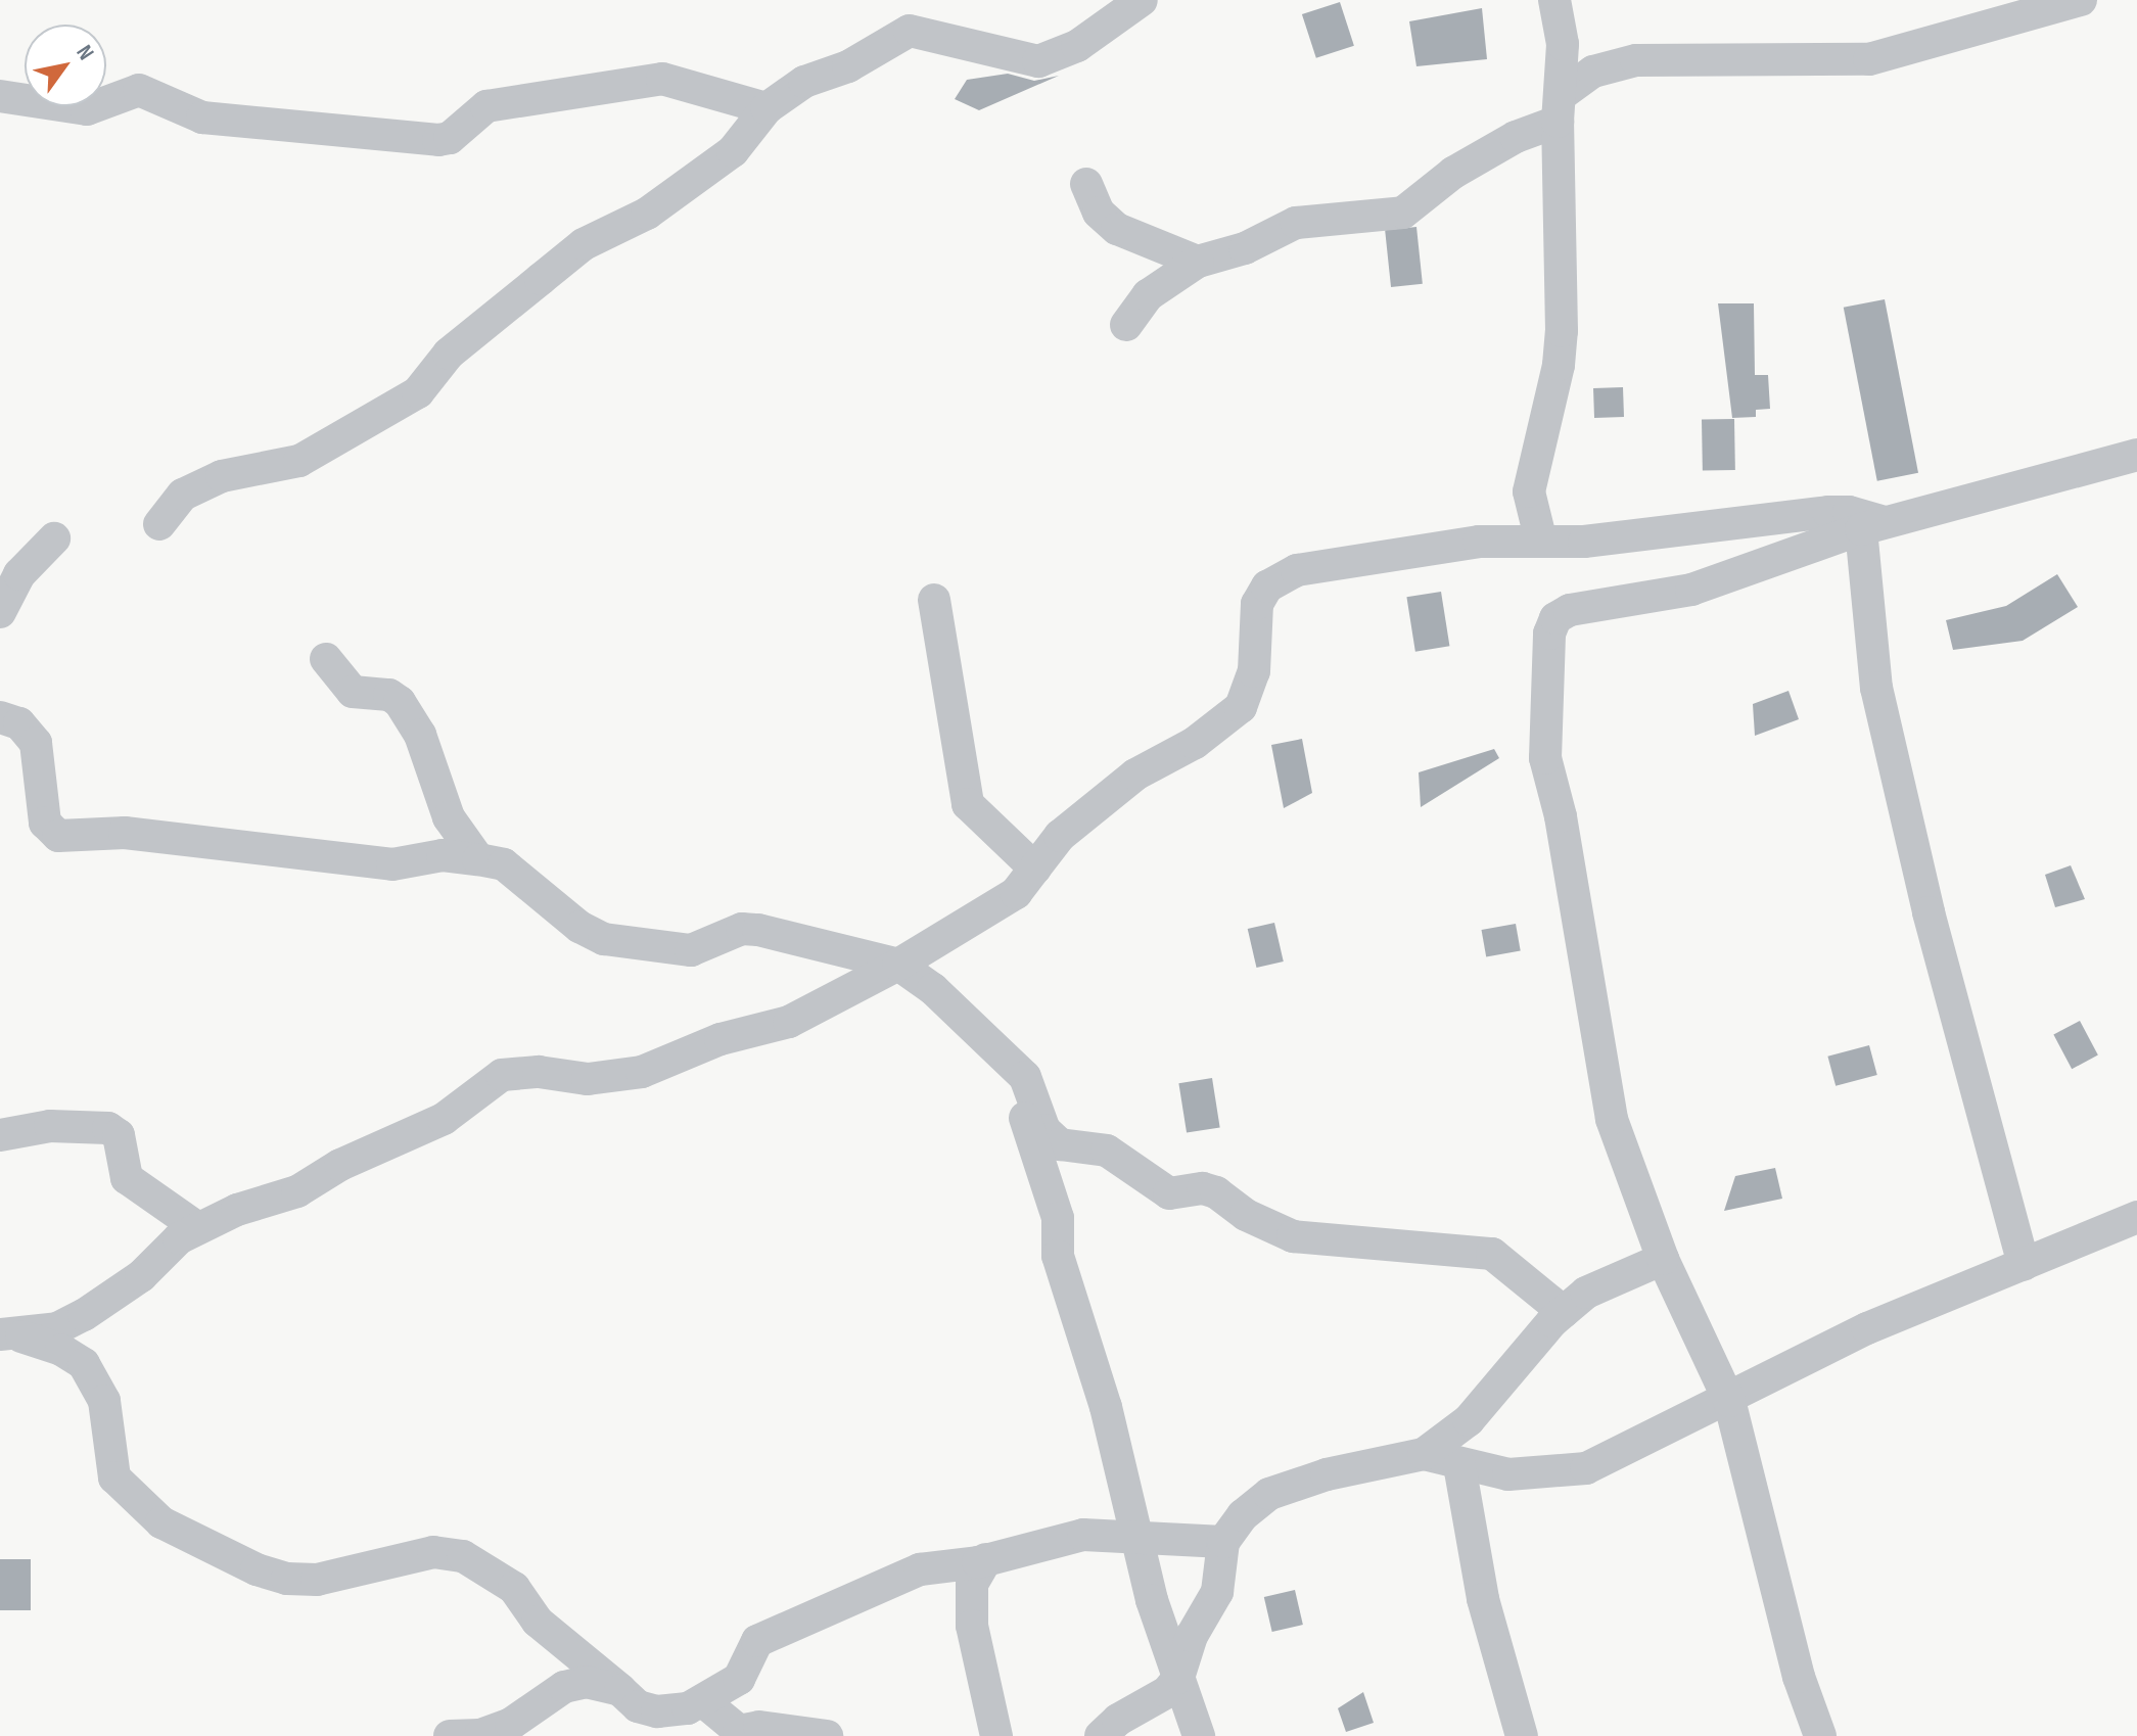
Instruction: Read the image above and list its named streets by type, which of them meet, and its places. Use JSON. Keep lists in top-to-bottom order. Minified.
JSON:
{"north":"top right"}
